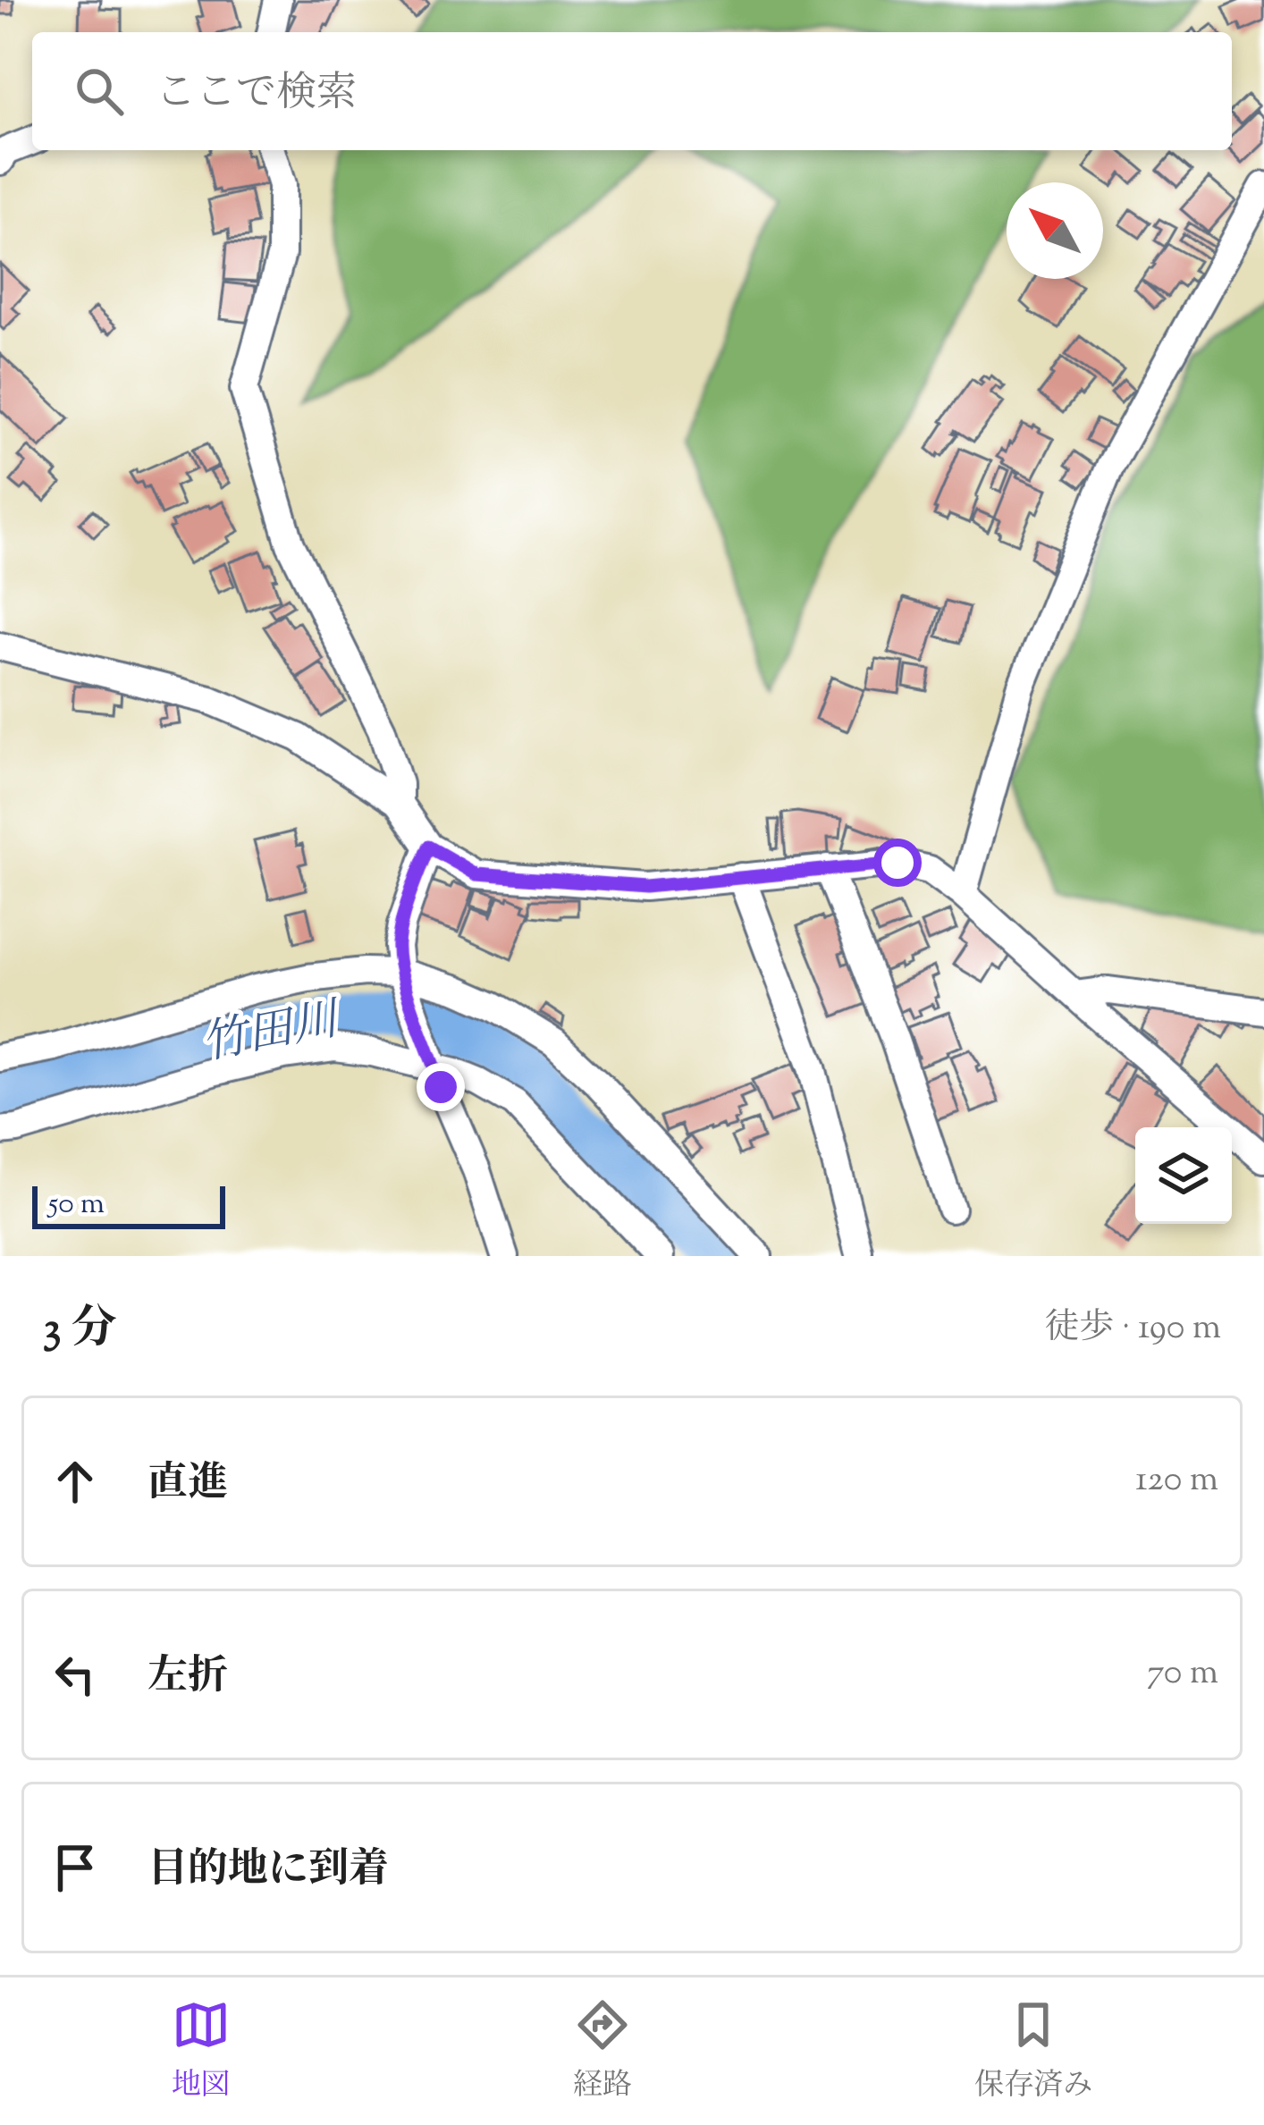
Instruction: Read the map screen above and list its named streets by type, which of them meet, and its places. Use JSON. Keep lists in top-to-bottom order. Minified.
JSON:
{"water":["竹田川"],"scale_bar":"50 m","north":"top left","page":{"search":"ここで検索","scale":"50 m","heading":["3 分","徒歩 · 190 m"],"list":[["直進","120 m"],["左折","70 m"],"目的地に到着"],"nav":["地図","経路","保存済み"]}}
